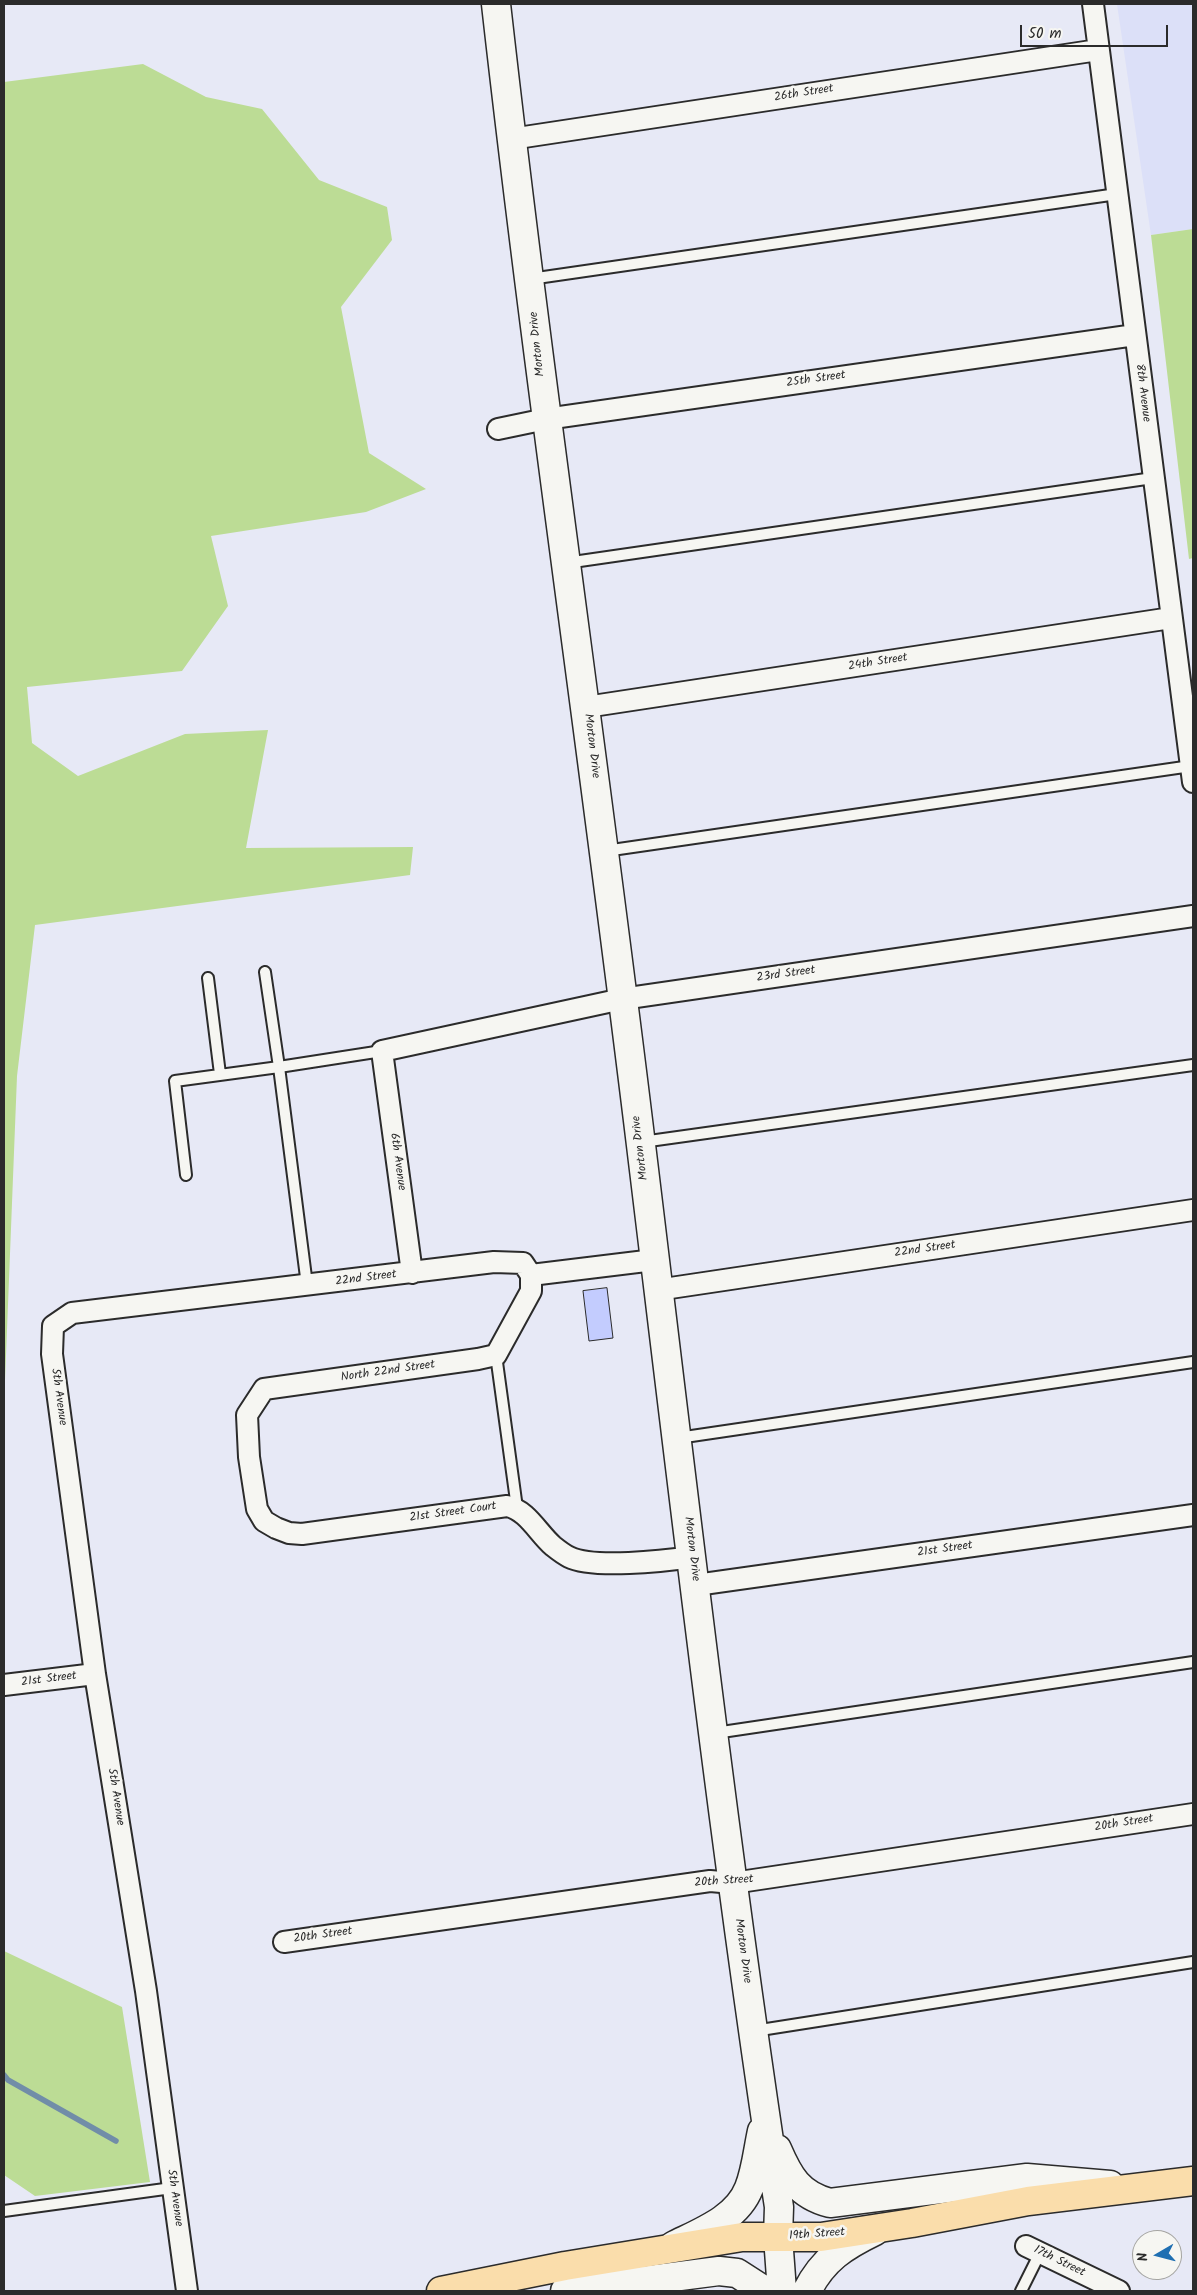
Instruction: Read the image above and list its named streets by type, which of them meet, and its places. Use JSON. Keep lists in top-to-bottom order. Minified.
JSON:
{"streets":{"main road":["19th Street"],"street":["26th Street","Morton Drive","25th Street","8th Avenue","24th Street","23rd Street","6th Avenue","22nd Street","North 22nd Street","5th Avenue","21st Street Court","21st Street","20th Street","17th Street"]},"crossings":[["26th Street","Morton Drive"],["26th Street","8th Avenue"],["Morton Drive","25th Street"],["Morton Drive","24th Street"],["Morton Drive","23rd Street"],["Morton Drive","22nd Street"],["Morton Drive","21st Street"],["Morton Drive","20th Street"],["Morton Drive","19th Street"],["25th Street","8th Avenue"],["8th Avenue","24th Street"],["23rd Street","6th Avenue"],["6th Avenue","22nd Street"],["22nd Street","5th Avenue"],["North 22nd Street","21st Street Court"],["5th Avenue","21st Street"]],"scale_bar":"50 m","north":"left"}
